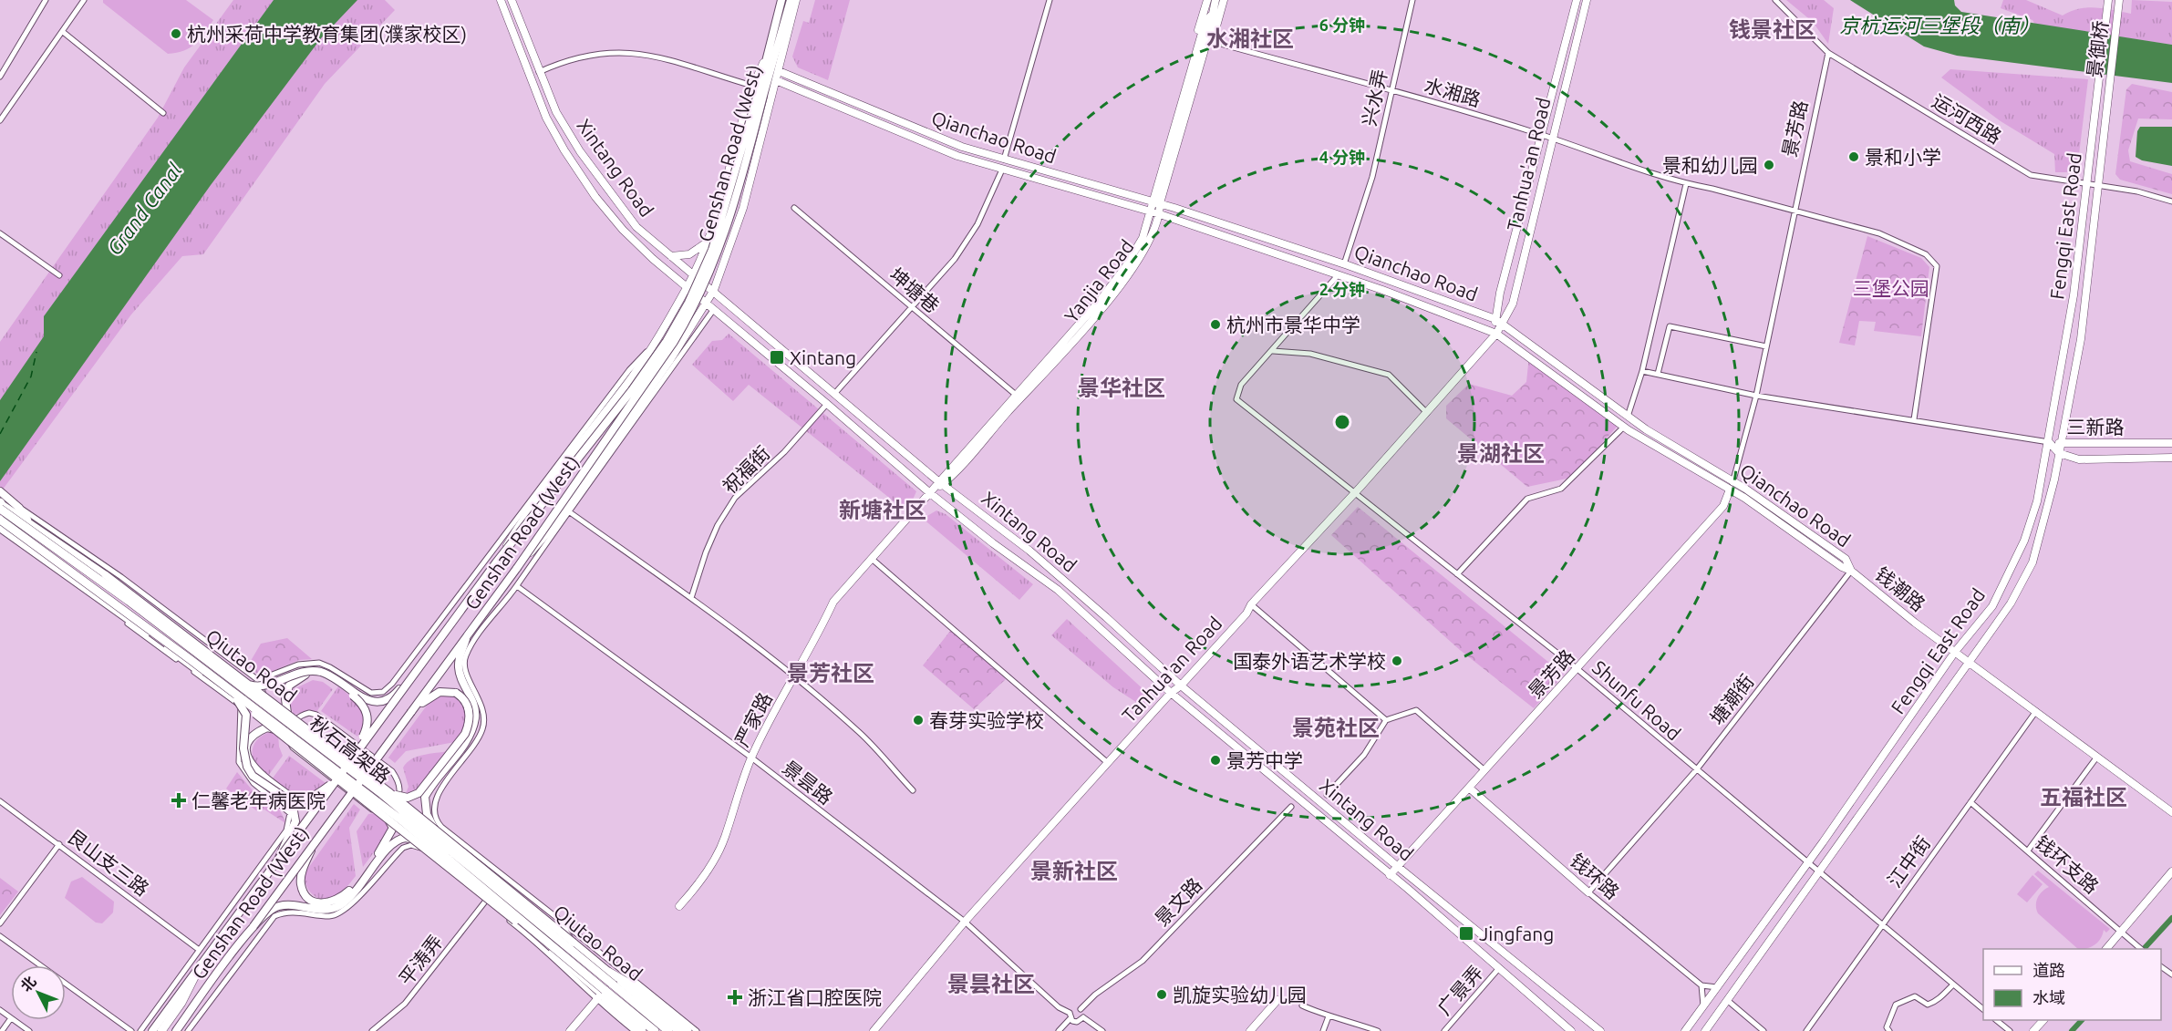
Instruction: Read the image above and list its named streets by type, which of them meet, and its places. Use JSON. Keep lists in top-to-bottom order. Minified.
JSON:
{"streets":{"highway":["秋石高架路"],"main road":["景御桥","景芳路","Qianchao Road","Genshan Road (West)","Tanhua'an Road","Xintang Road","Fengqi East Road","Yanjia Road","三新路","钱潮路","Qiutao Road","严家路","钱环路"],"street":["水湘路","兴水弄","运河西路","坤塘巷","祝福街","塘潮街","Shunfu Road","景昙路","江中街","艮山支三路","钱环支路","景文路","平涛弄","广景弄"]},"crossings":[["景御桥","Fengqi East Road"],["水湘路","兴水弄"],["水湘路","景芳路"],["水湘路","Tanhua'an Road"],["水湘路","Yanjia Road"],["兴水弄","Qianchao Road"],["运河西路","景芳路"],["运河西路","Fengqi East Road"],["景芳路","Qianchao Road"],["景芳路","Xintang Road"],["景芳路","Shunfu Road"],["景芳路","钱环路"],["Qianchao Road","Genshan Road (West)"],["Qianchao Road","Tanhua'an Road"],["Qianchao Road","Yanjia Road"],["Qianchao Road","钱潮路"],["Qianchao Road","塘潮街"],["Genshan Road (West)","Xintang Road"],["Tanhua'an Road","Xintang Road"],["Tanhua'an Road","Shunfu Road"],["Tanhua'an Road","景昙路"],["Xintang Road","Yanjia Road"],["Xintang Road","祝福街"],["Xintang Road","严家路"],["Xintang Road","广景弄"],["Fengqi East Road","三新路"],["Fengqi East Road","钱潮路"],["Fengqi East Road","Shunfu Road"],["Yanjia Road","坤塘巷"],["Yanjia Road","严家路"],["钱潮路","塘潮街"],["塘潮街","Shunfu Road"],["塘潮街","钱环路"],["Shunfu Road","江中街"],["严家路","景昙路"],["江中街","钱环支路"]],"districts":["钱景社区","水湘社区","景华社区","景湖社区","新塘社区","景芳社区","景苑社区","五福社区","景新社区","景昙社区"],"water":["京杭运河三堡段（南）","Grand Canal"],"parks":["三堡公园"],"places":{"other":["杭州采荷中学教育集团(濮家校区)","景和小学","景和幼儿园","杭州市景华中学","国泰外语艺术学校","春芽实验学校","景芳中学","凯旋实验幼儿园"],"transit":["Xintang","Jingfang"],"health":["仁馨老年病医院","浙江省口腔医院"]},"legend":["道路","水域"],"north":"top left","rings":["6 分钟","4 分钟","2 分钟"]}
